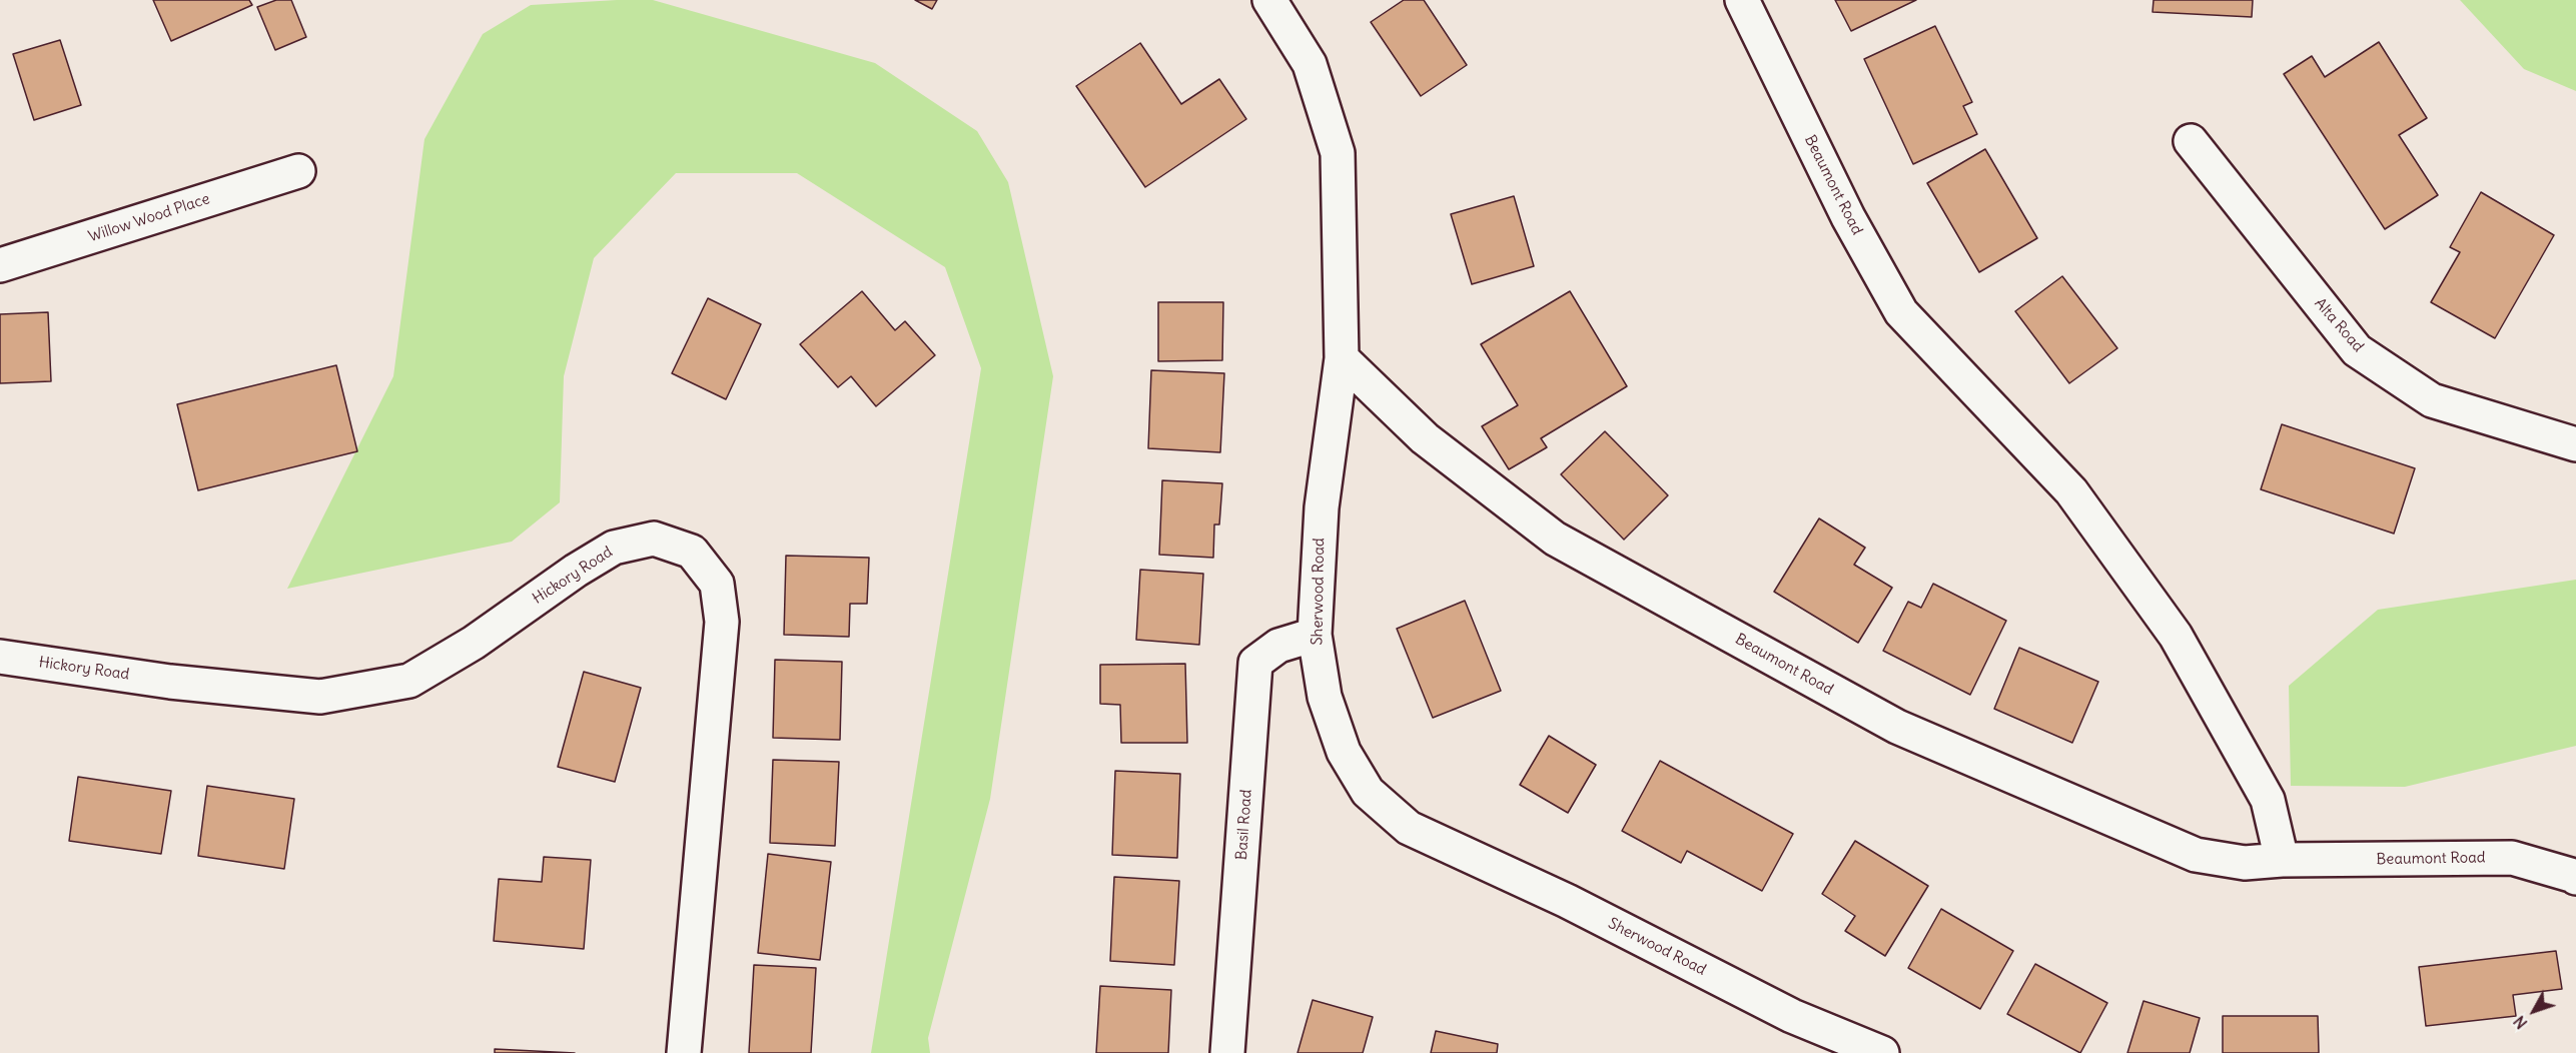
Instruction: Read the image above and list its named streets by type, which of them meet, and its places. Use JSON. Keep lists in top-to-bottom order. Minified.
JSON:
{"streets":{"street":["Beaumont Road","Willow Wood Place","Alta Road","Hickory Road","Sherwood Road","Basil Road"]},"crossings":[["Beaumont Road","Sherwood Road"],["Sherwood Road","Basil Road"]],"north":"bottom left"}
